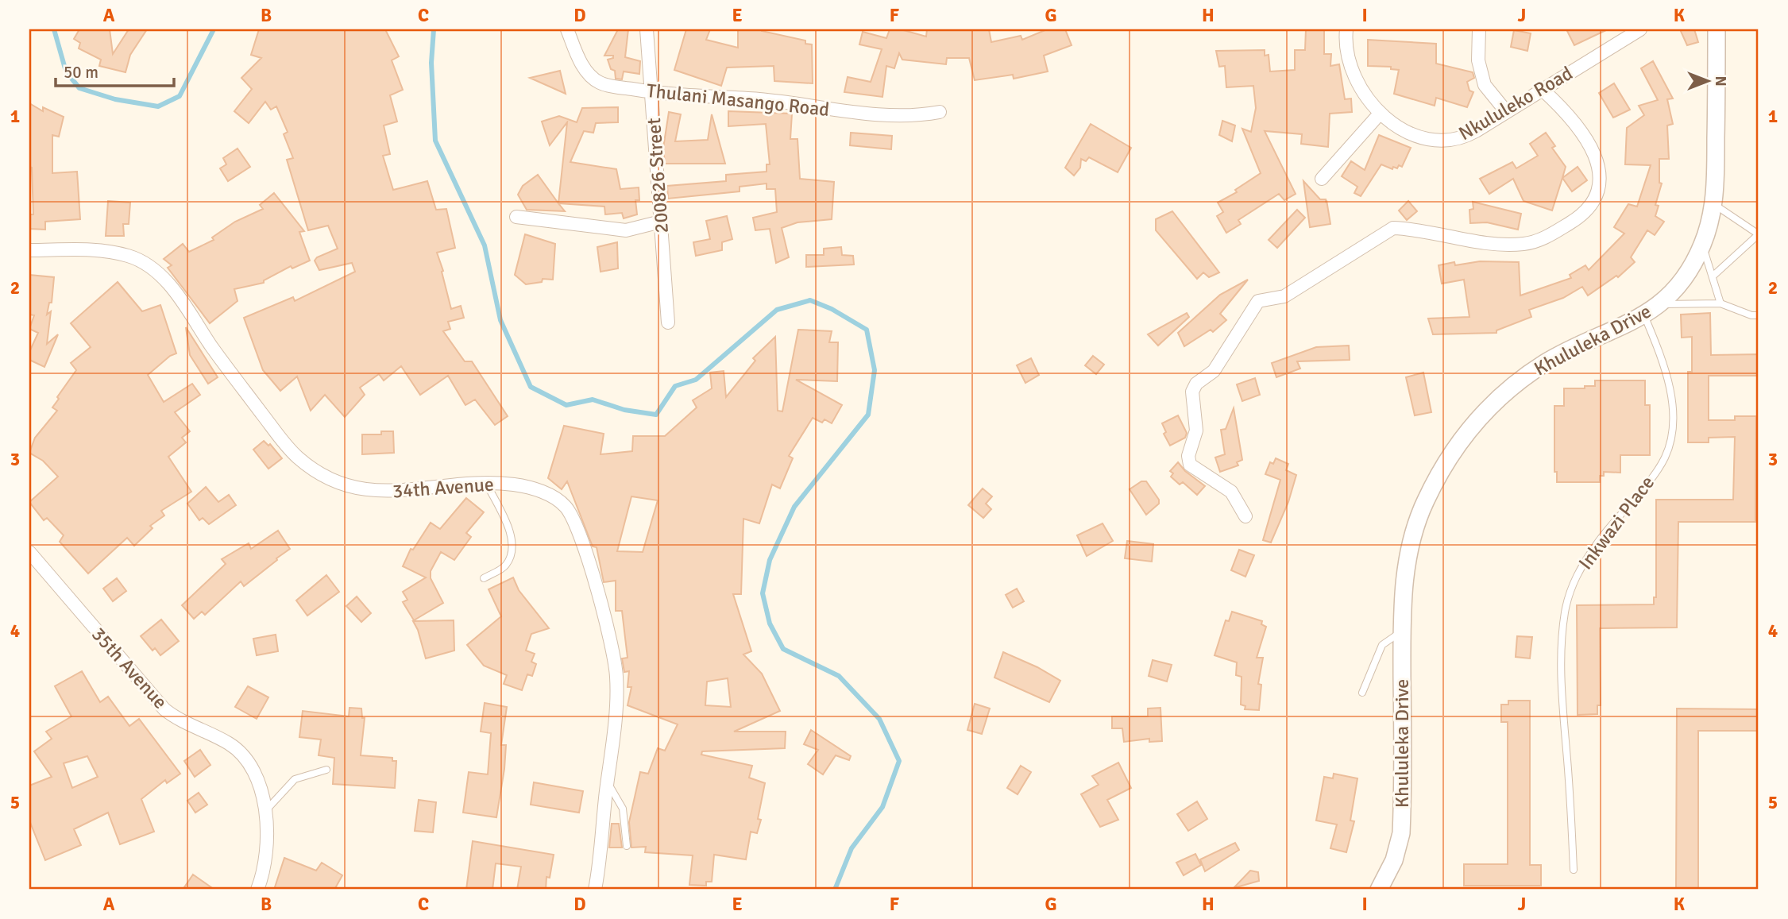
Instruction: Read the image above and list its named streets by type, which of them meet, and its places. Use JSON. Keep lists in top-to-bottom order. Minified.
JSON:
{"streets":{"street":["Thulani Masango Road","Nkululeko Road","200826 Street","Khululeka Drive","34th Avenue","35th Avenue"],"lane":["Inkwazi Place"]},"crossings":[["Thulani Masango Road","200826 Street"],["Khululeka Drive","Inkwazi Place"]],"scale_bar":"50 m","north":"right","grid":{"columns":["A","B","C","D","E","F","G","H","I","J","K"],"rows":["1","2","3","4","5"]}}
